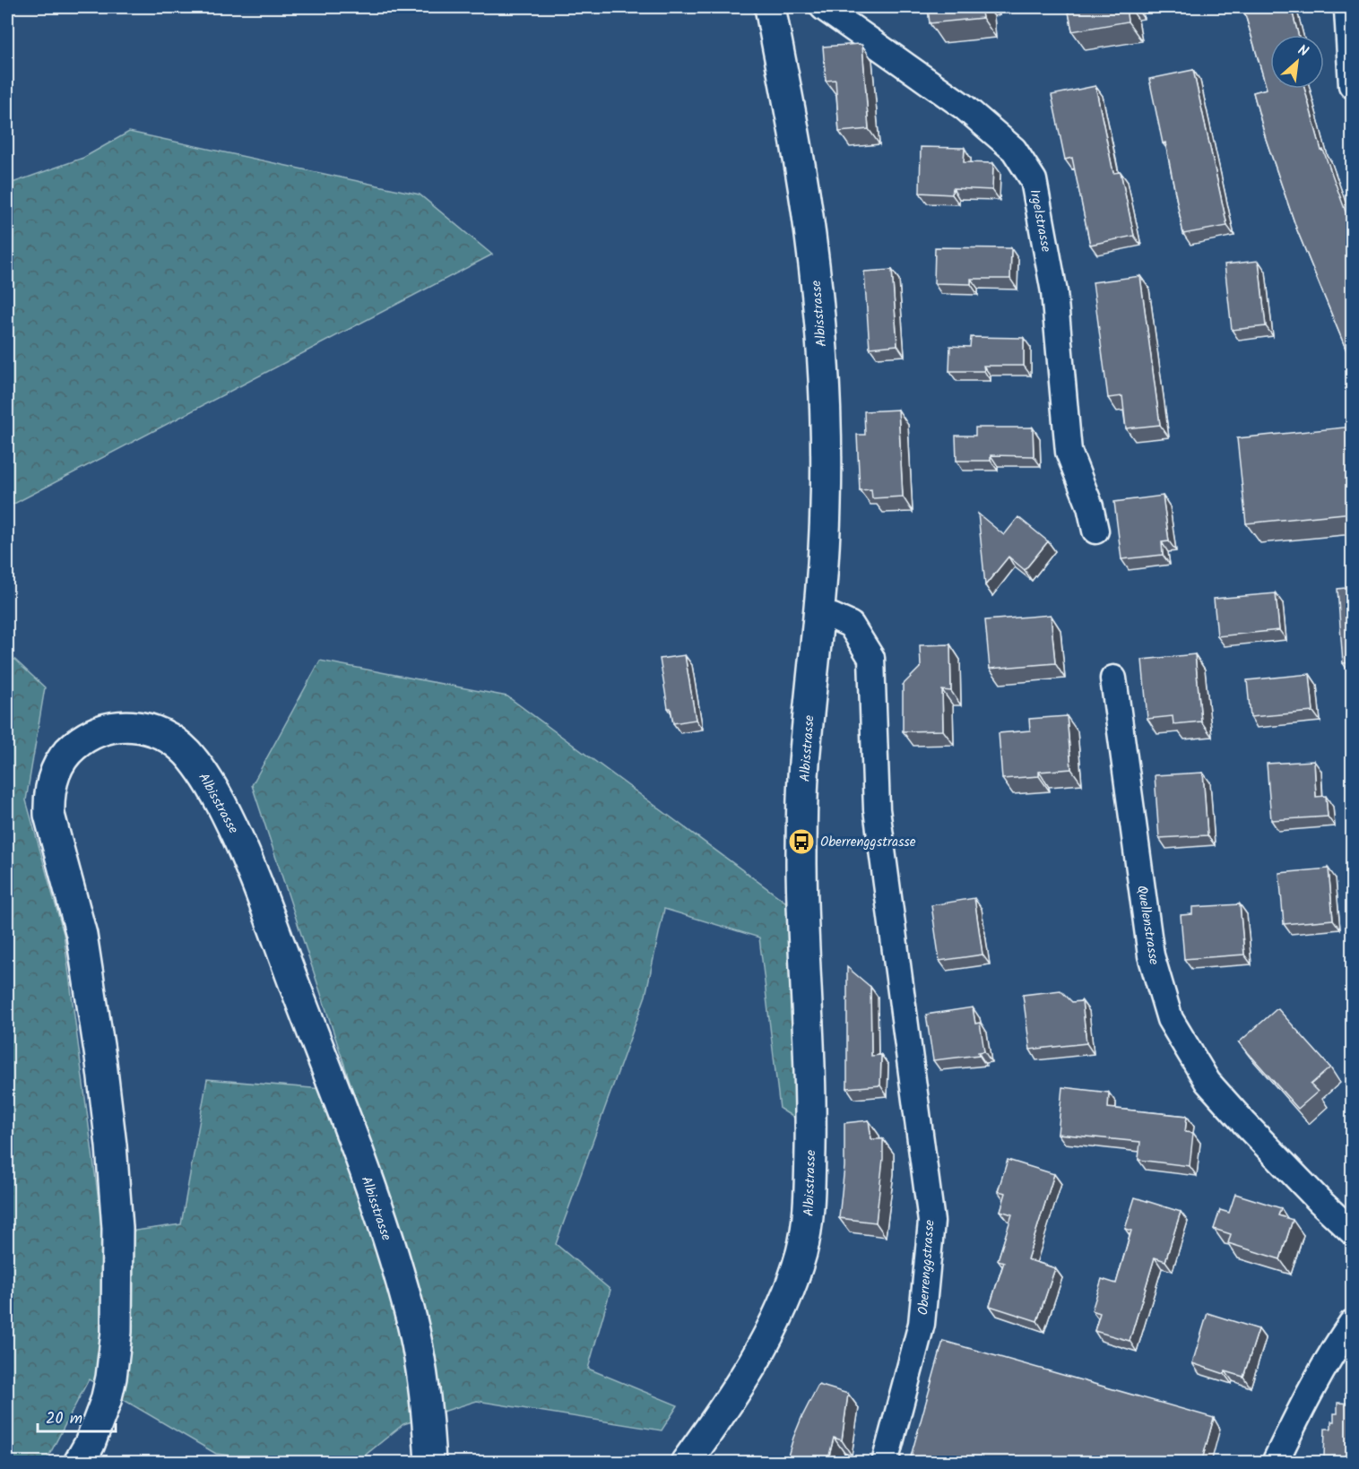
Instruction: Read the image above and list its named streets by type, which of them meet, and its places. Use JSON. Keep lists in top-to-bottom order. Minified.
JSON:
{"streets":{"main road":["Albisstrasse"],"street":["Irgelstrasse","Quellenstrasse","Oberrenggstrasse"]},"crossings":[["Albisstrasse","Oberrenggstrasse"]],"places":{"bus stop":["Oberrenggstrasse"]},"scale_bar":"20 m","north":"top right"}
